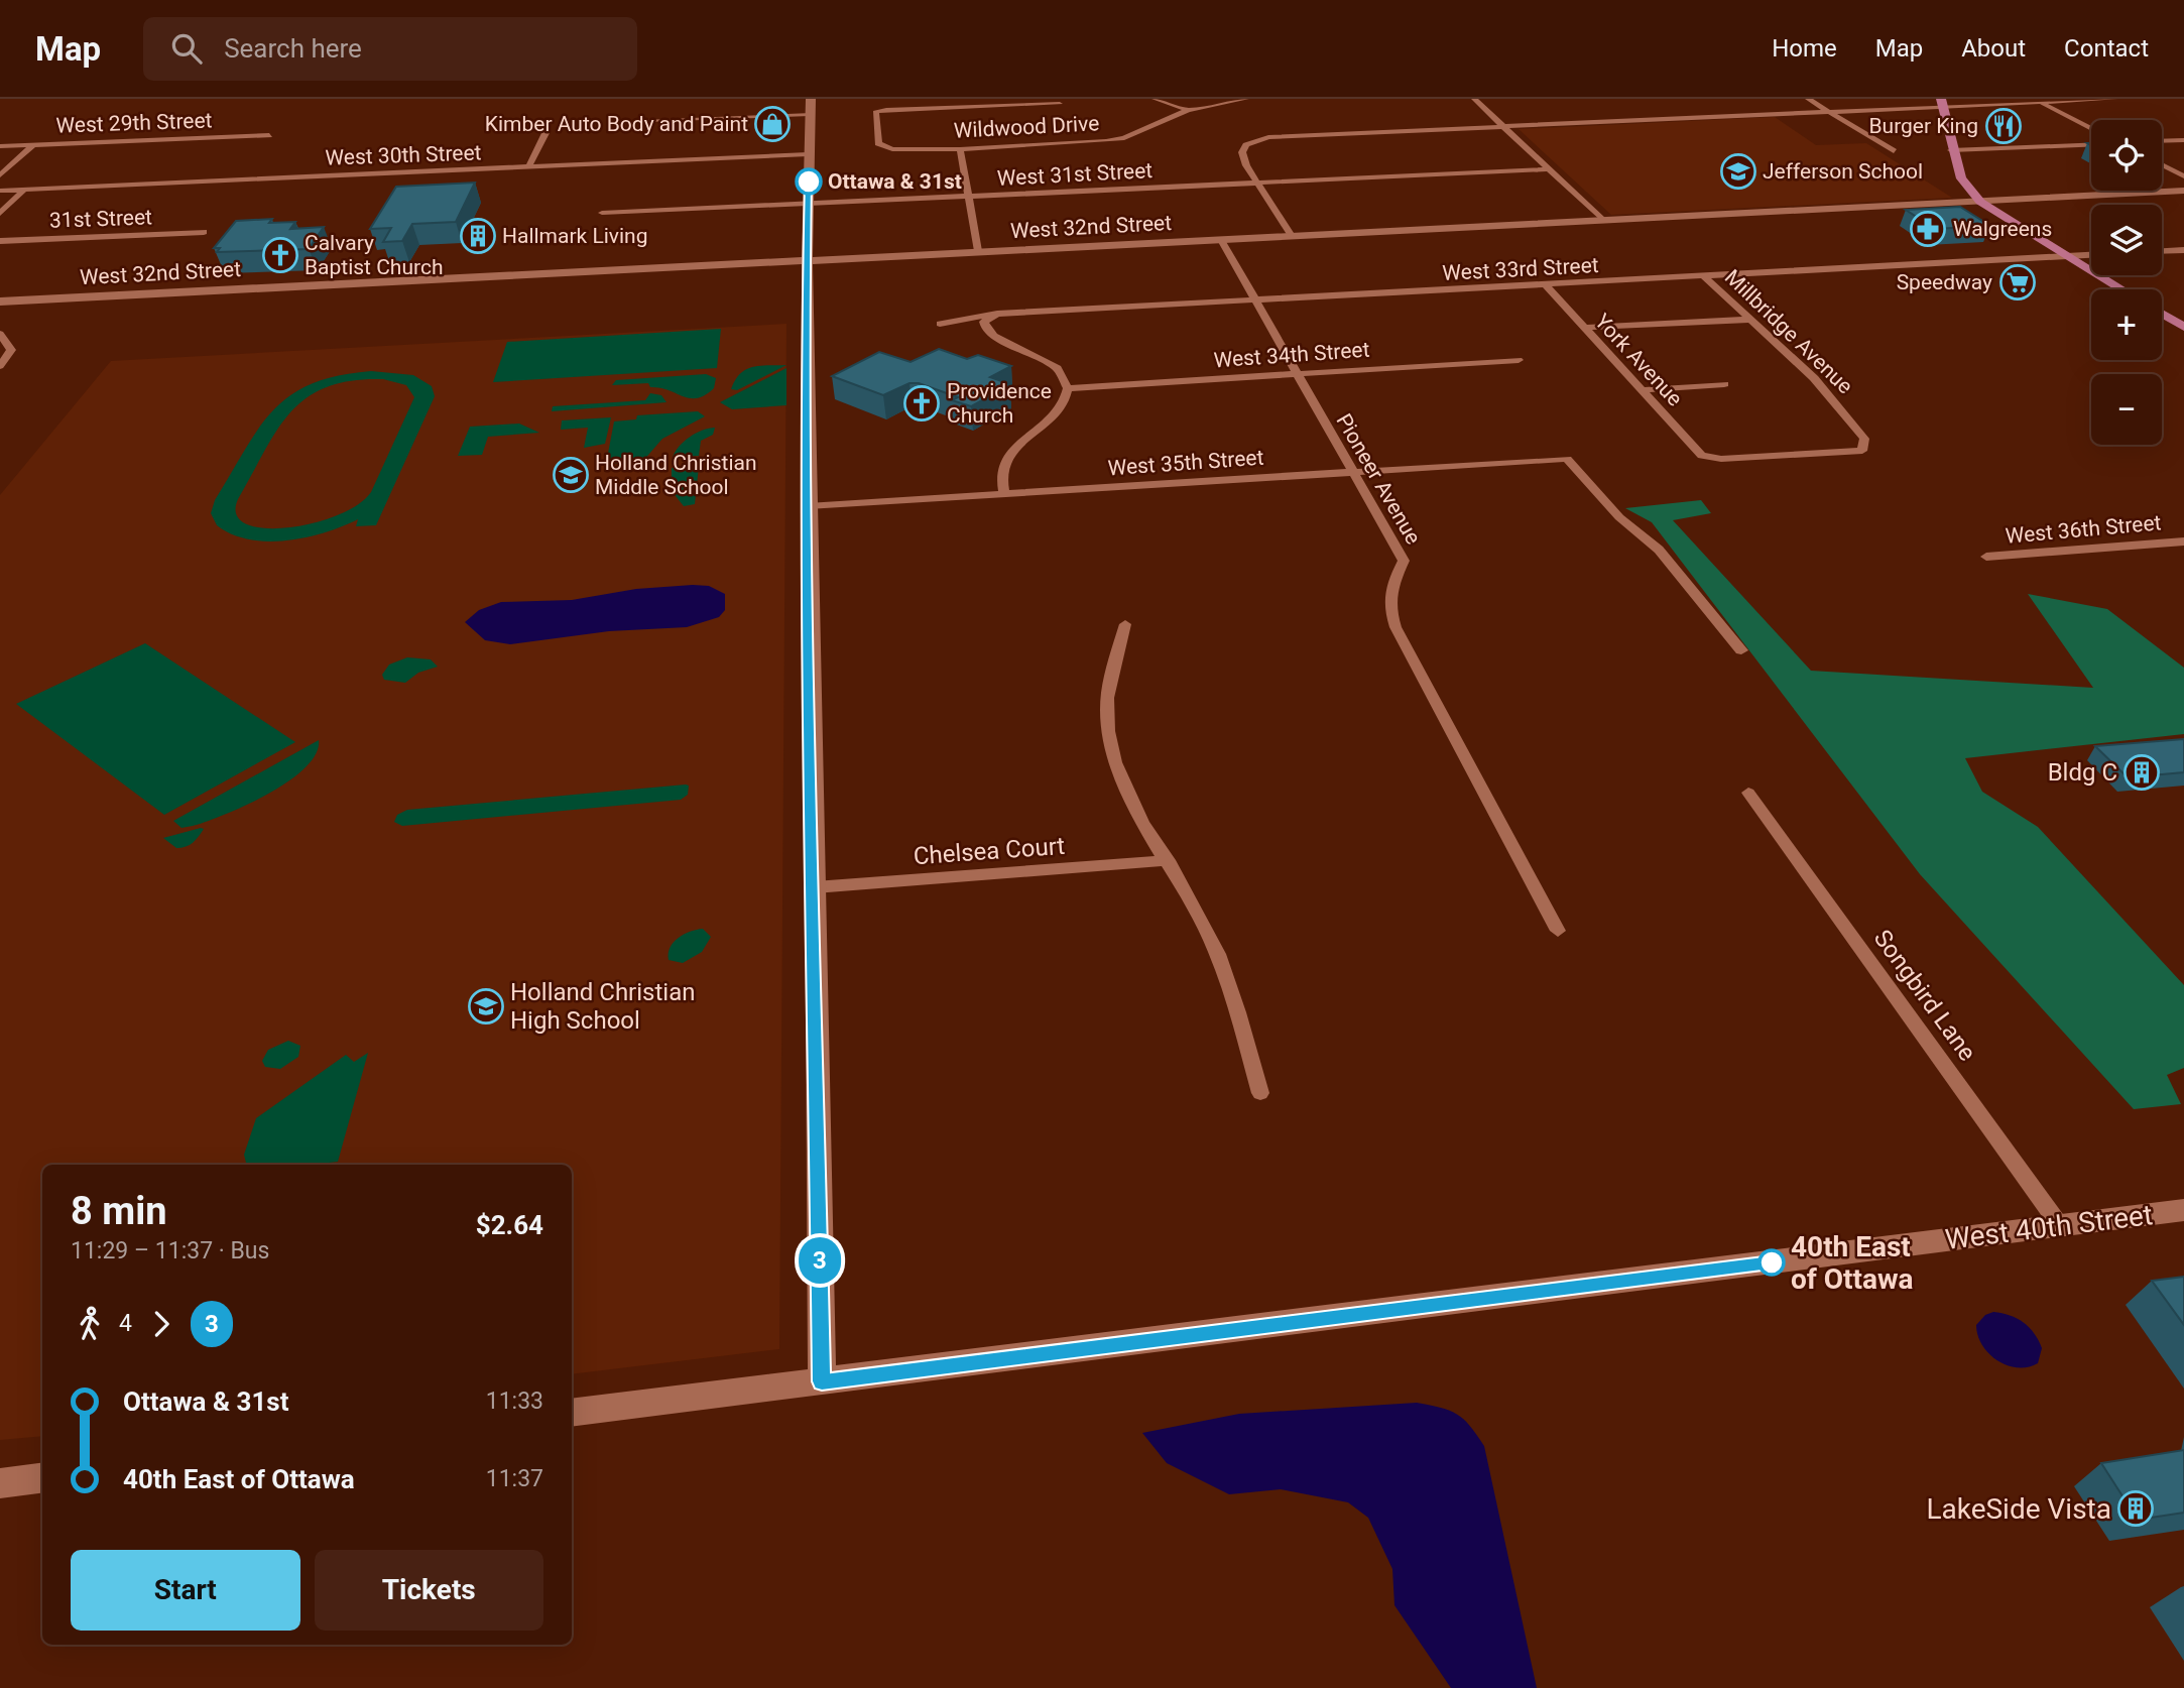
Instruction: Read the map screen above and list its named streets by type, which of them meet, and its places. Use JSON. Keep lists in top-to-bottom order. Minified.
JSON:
{"streets":{"street":["West 29th Street","Wildwood Drive","West 30th Street","West 31st Street","31st Street","West 32nd Street","West 33rd Street","Millbridge Avenue","West 34th Street","York Avenue","West 35th Street","Pioneer Avenue","West 36th Street","Chelsea Court","Songbird Lane","West 40th Street"]},"crossings":[["West 32nd Street","Pioneer Avenue"],["West 33rd Street","Millbridge Avenue"],["West 33rd Street","York Avenue"],["West 33rd Street","Pioneer Avenue"],["Millbridge Avenue","York Avenue"],["West 34th Street","Pioneer Avenue"],["West 35th Street","Pioneer Avenue"],["Songbird Lane","West 40th Street"]],"places":{"shop":["Kimber Auto Body and Paint"],"restaurant":["Burger King"],"school or university":["Jefferson School","Holland Christian Middle School","Holland Christian High School"],"other":["Ottawa & 31st","40th East of Ottawa"],"pharmacy":["Walgreens"],"building":["Hallmark Living","Bldg C","LakeSide Vista"],"church":["Calvary Baptist Church","Providence Church"],"supermarket":["Speedway"]},"lines":["bus line 3"],"page":{"header":"Map","search":"Search here","nav":["Home","Map","About","Contact"],"on_map":"3","map_buttons":["+","−"],"heading":["8 min","11:29 – 11:37 · Bus","$2.64"],"legs":["4","3"],"list":[{"name":"Ottawa & 31st","value":"11:33"},{"name":"40th East of Ottawa","value":"11:37"}],"buttons":["Start","Tickets"]}}
